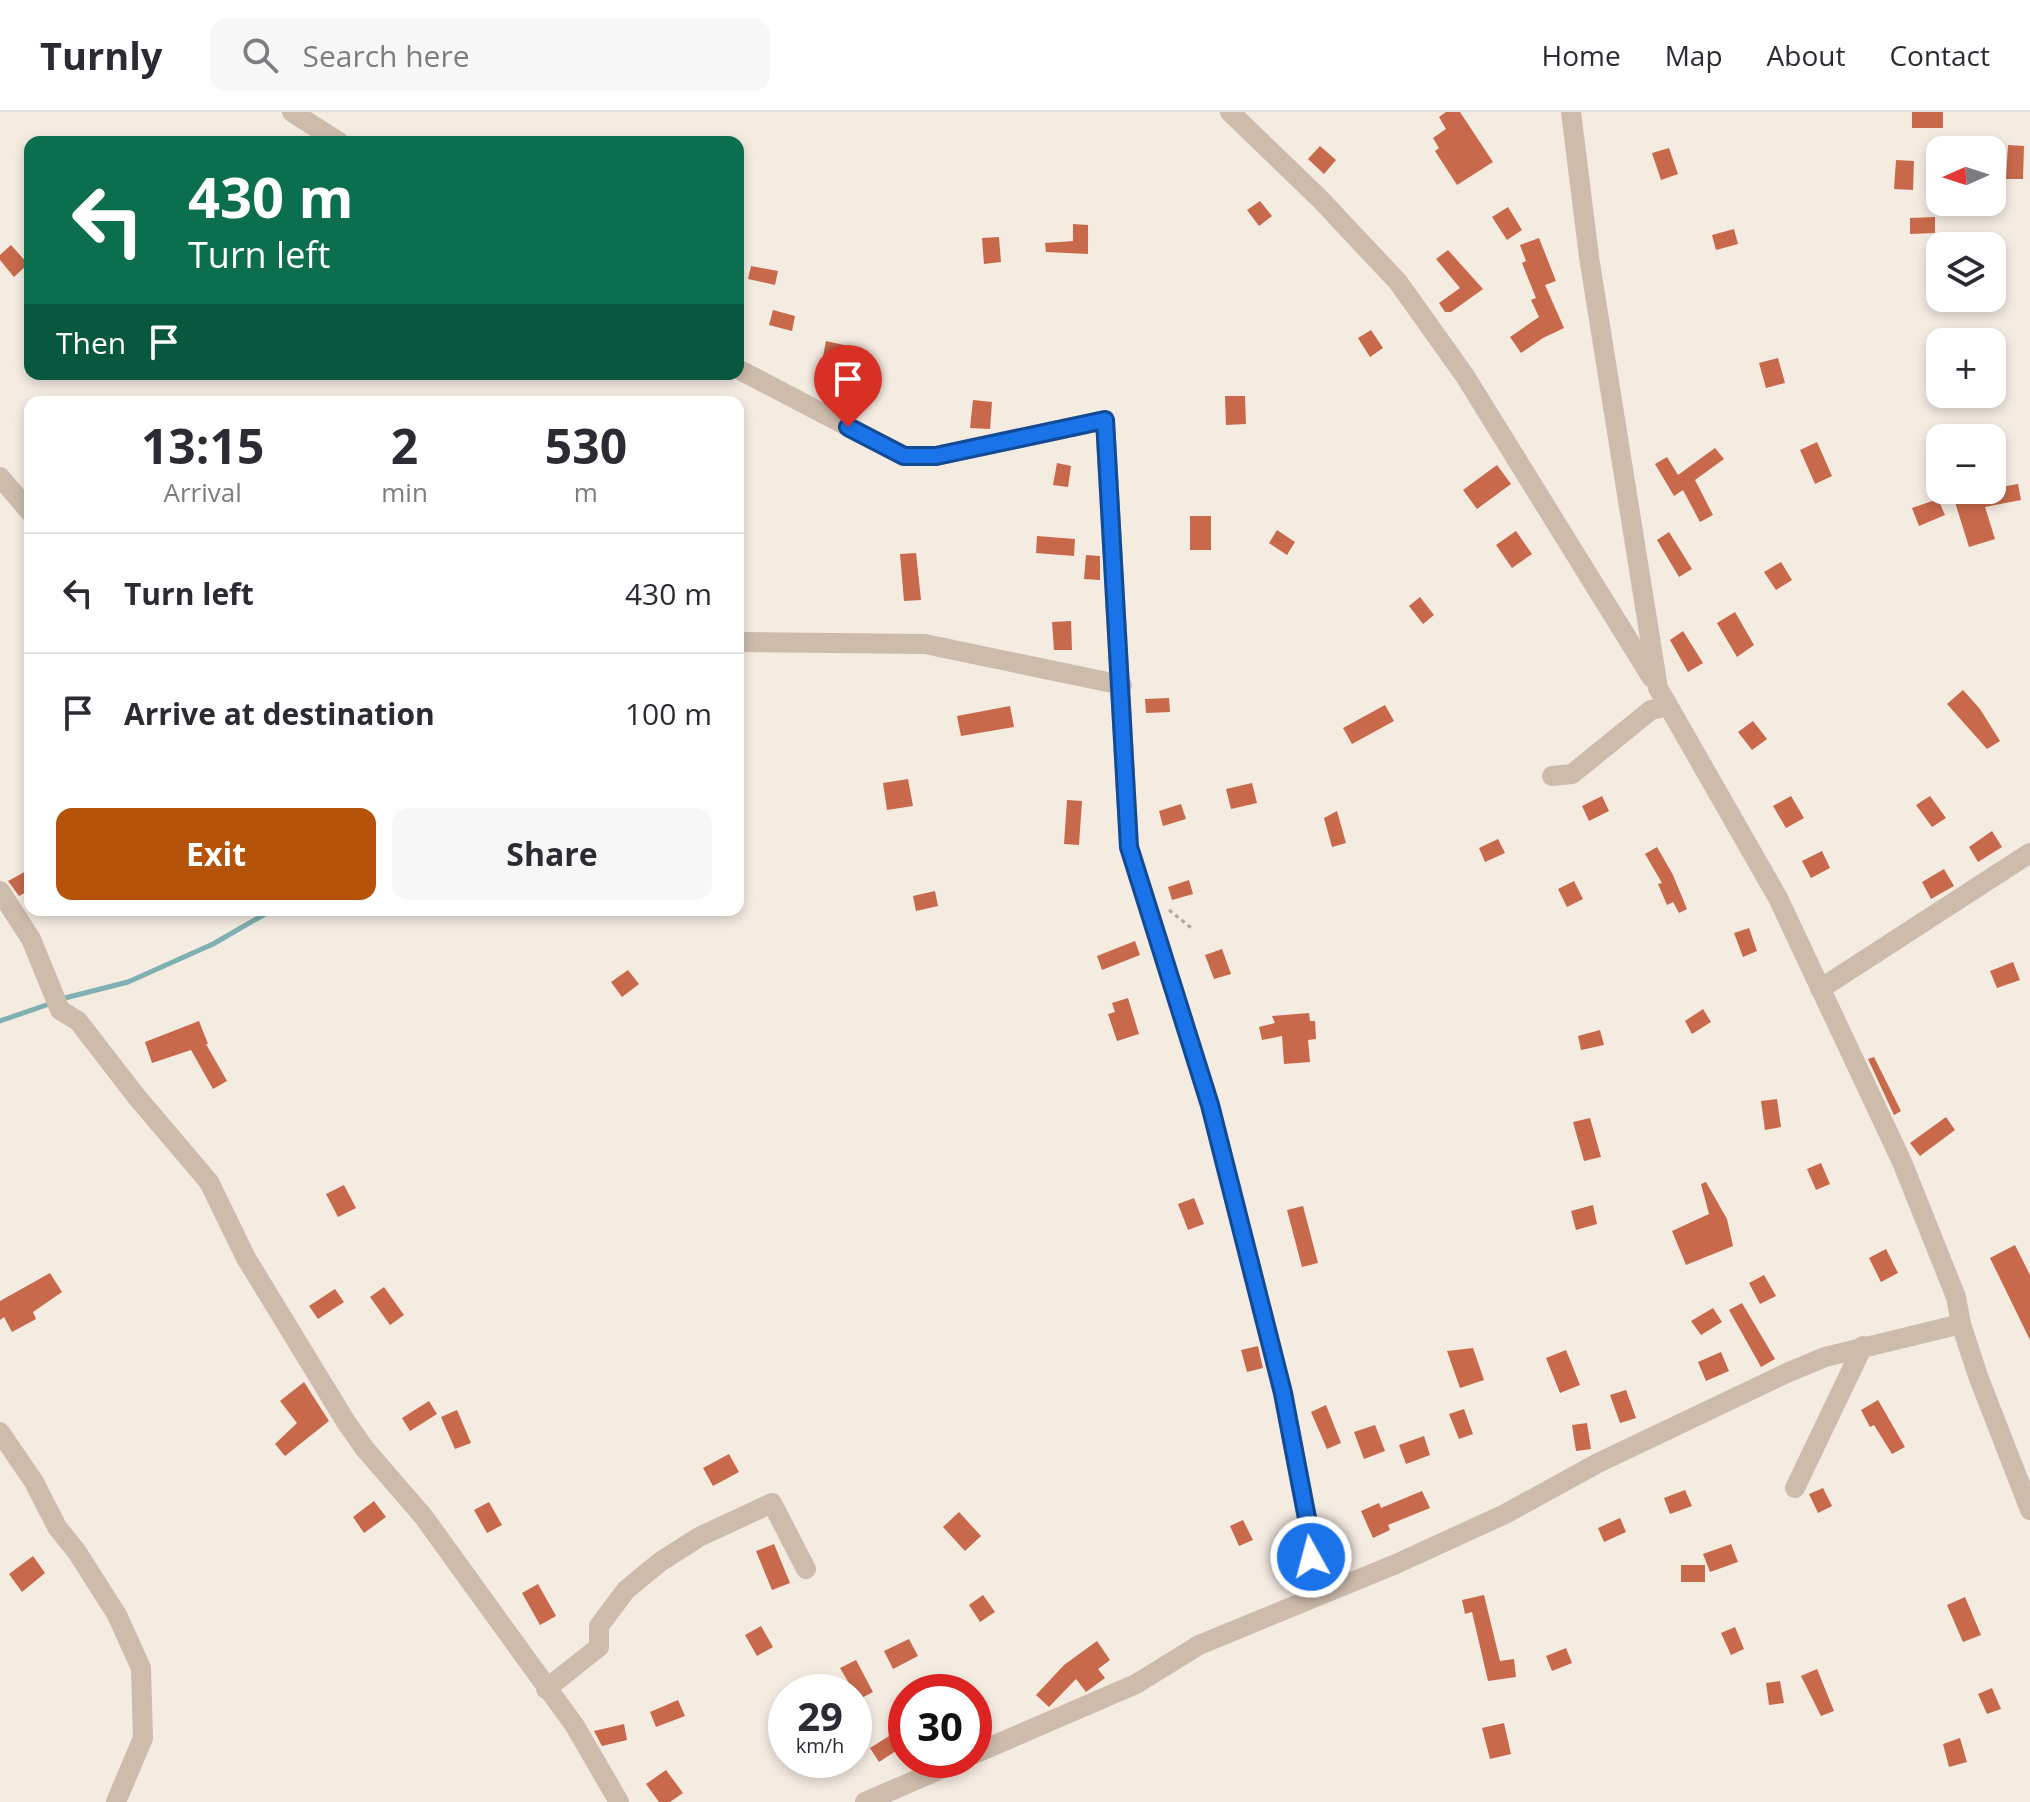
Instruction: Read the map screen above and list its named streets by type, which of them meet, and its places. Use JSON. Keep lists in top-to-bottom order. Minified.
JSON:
{"north":"left","page":{"header":"Turnly","search":"Search here","nav":["Home","Map","About","Contact"],"map_buttons":["+","−"],"turn":["430 m","Turn left"],"then":"Then","eta":["13:15","Arrival","2","min","530","m"],"list":[{"name":"Turn left","value":"430 m"},{"name":"Arrive at destination","value":"100 m"}],"buttons":["Exit","Share"],"speed":"29 km/h","limit":"30"}}
